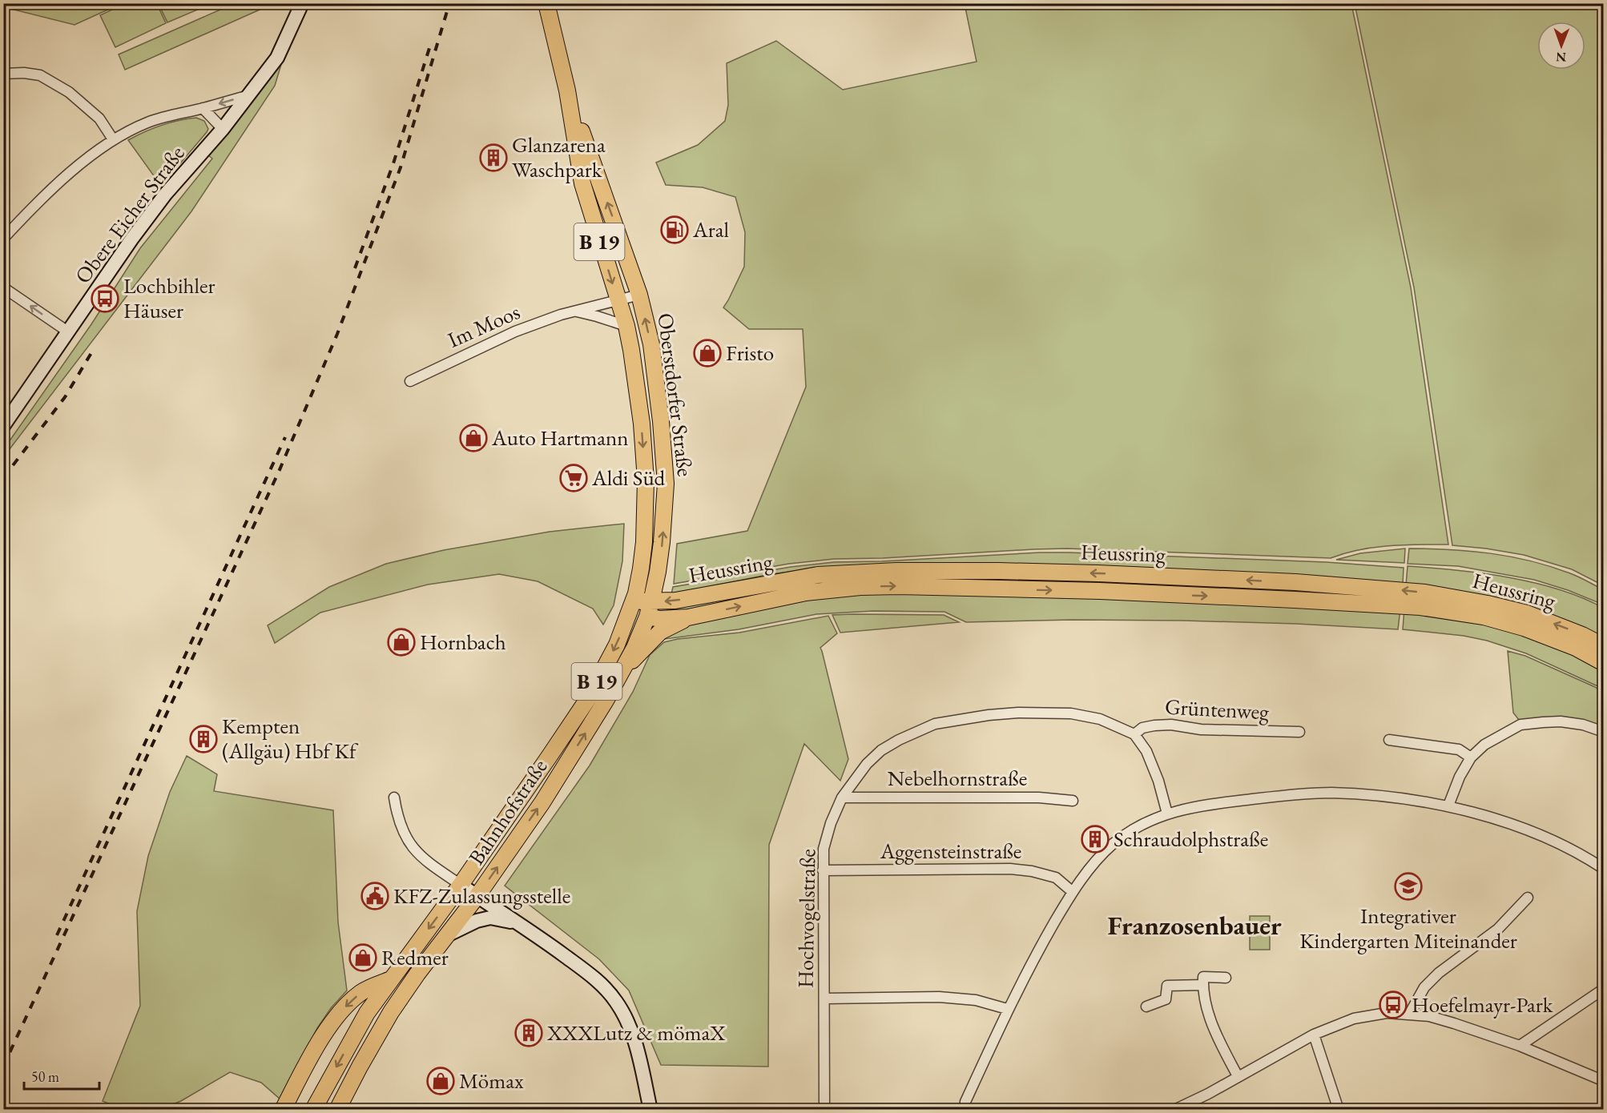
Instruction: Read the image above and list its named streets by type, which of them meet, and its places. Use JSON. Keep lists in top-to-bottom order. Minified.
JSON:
{"streets":{"main road":["B 19","Oberstdorfer Straße","Heussring","Bahnhofstraße"],"street":["Obere Eicher Straße","Im Moos","Grüntenweg","Nebelhornstraße","Aggensteinstraße","Hochvogelstraße"]},"crossings":[["Im Moos","Oberstdorfer Straße"],["Oberstdorfer Straße","Heussring"],["Oberstdorfer Straße","Bahnhofstraße"],["Heussring","Bahnhofstraße"],["Grüntenweg","Hochvogelstraße"],["Nebelhornstraße","Hochvogelstraße"],["Aggensteinstraße","Hochvogelstraße"]],"districts":["Franzosenbauer"],"places":{"building":["Glanzarena Waschpark","Kempten (Allgäu) Hbf Kf","Schraudolphstraße","XXXLutz & mömaX"],"fuel station":["Aral"],"bus stop":["Lochbihler Häuser","Hoefelmayr-Park"],"shop":["Fristo","Auto Hartmann","Hornbach","Redmer","Mömax"],"supermarket":["Aldi Süd"],"school or university":["Integrativer Kindergarten Miteinander"],"public building":["KFZ-Zulassungsstelle"]},"scale_bar":"50 m","north":"bottom"}
